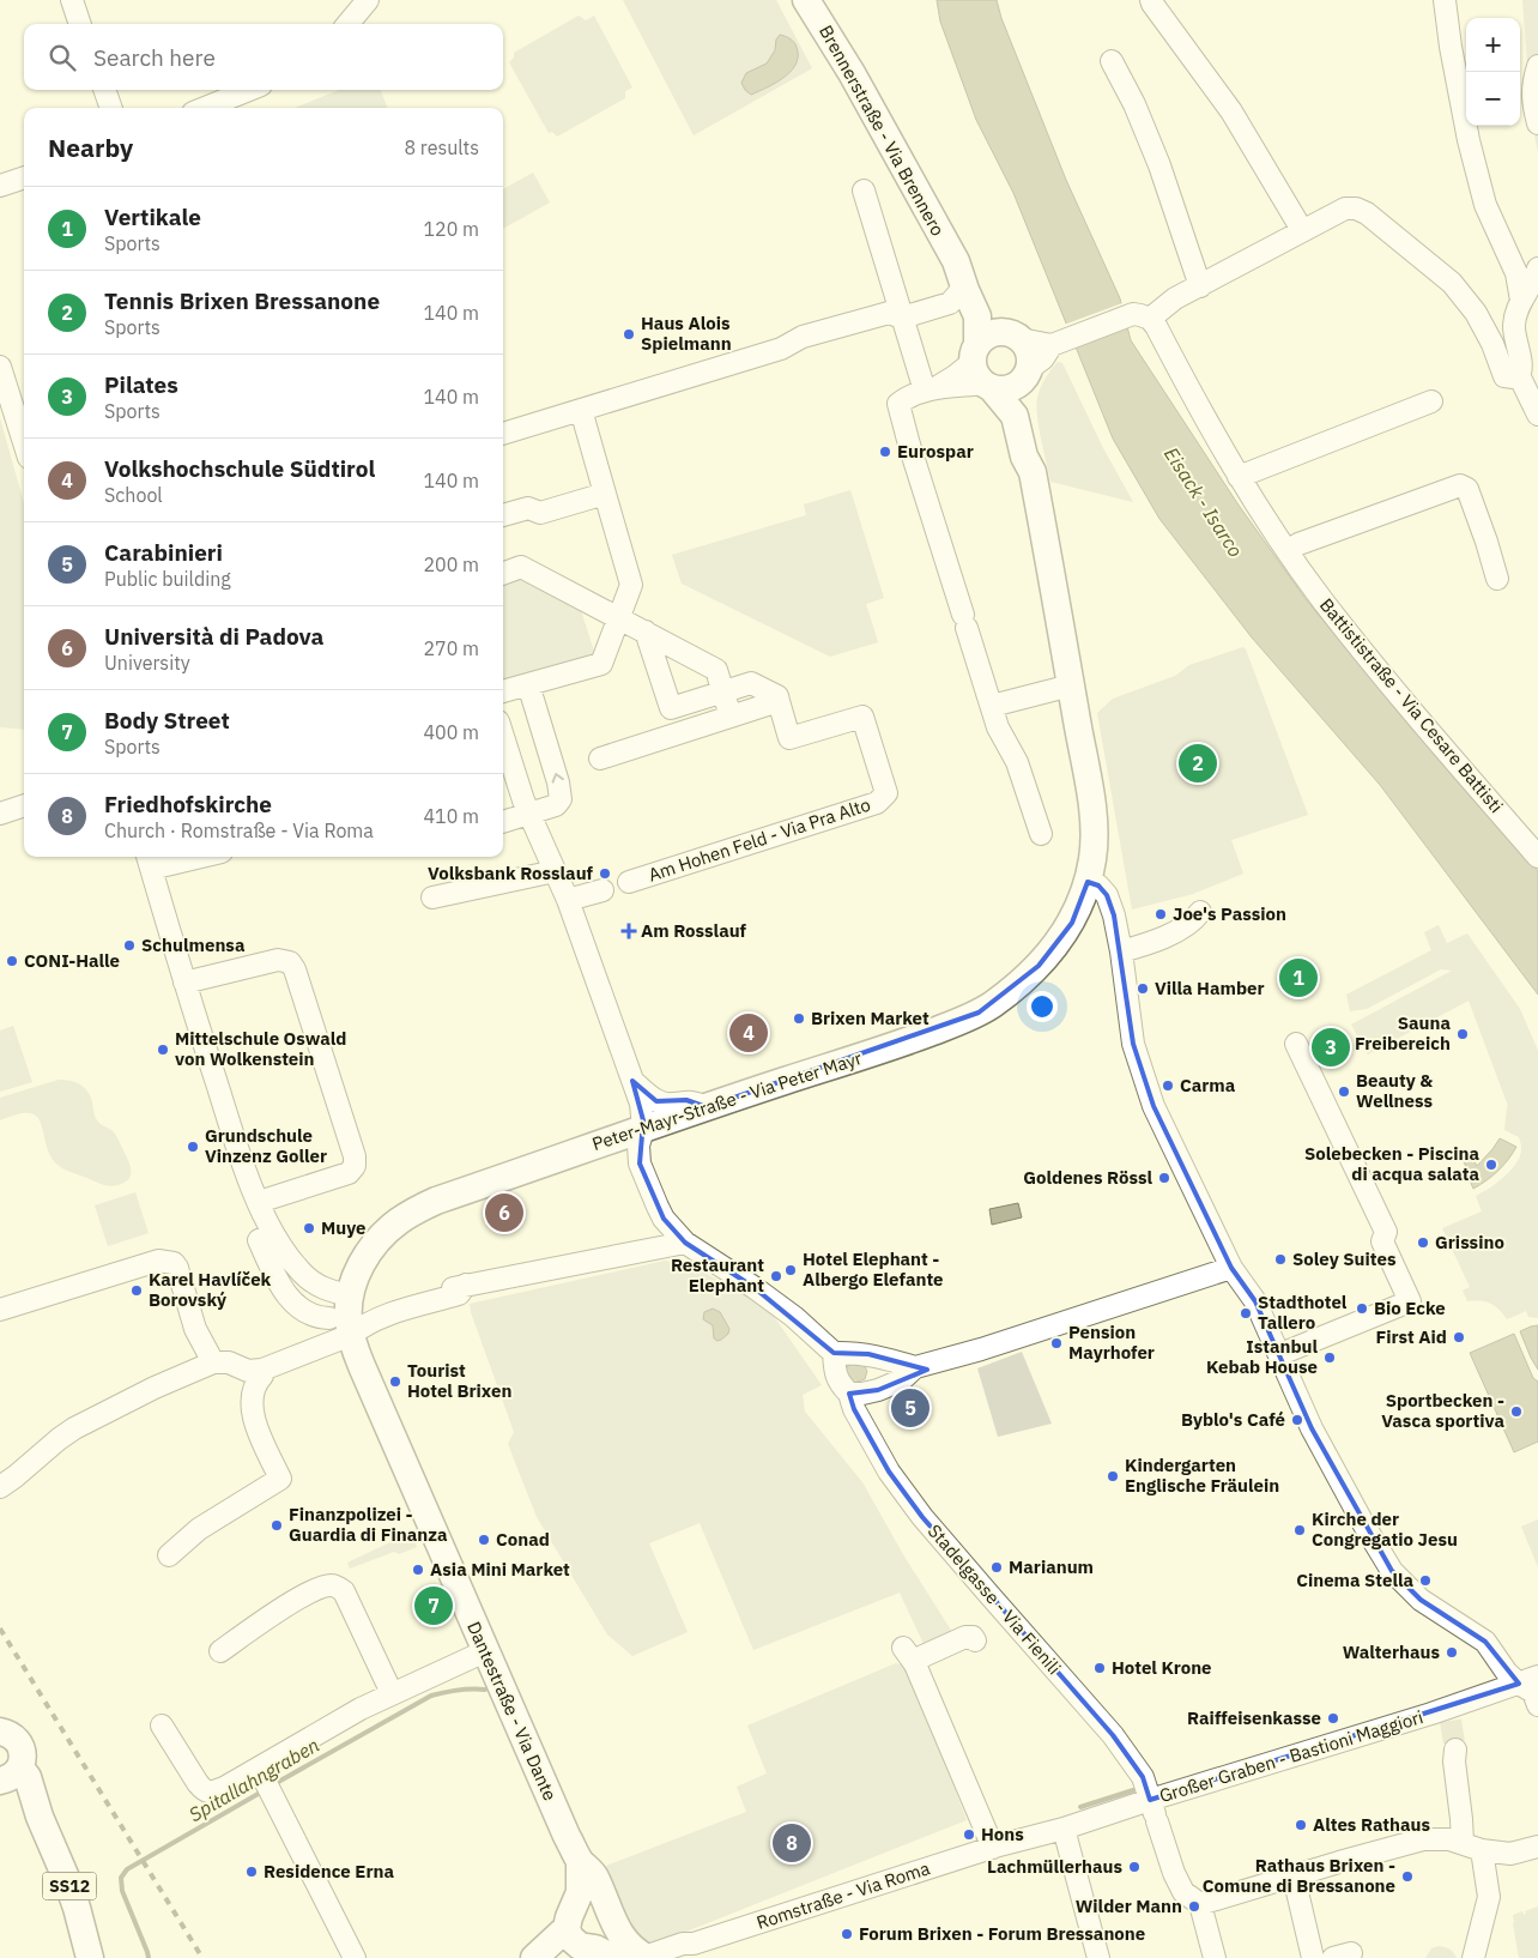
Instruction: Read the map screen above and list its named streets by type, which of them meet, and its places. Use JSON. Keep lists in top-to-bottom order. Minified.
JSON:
{"streets":{"main road":["Brennerstraße - Via Brennero","Peter-Mayr-Straße - Via Peter Mayr","Dantestraße - Via Dante","SS12"],"street":["Battististraße - Via Cesare Battisti","Am Hohen Feld - Via Pra Alto","Stadelgasse - Via Fienili","Großer Graben - Bastioni Maggiori","Romstraße - Via Roma"]},"crossings":[["Brennerstraße - Via Brennero","Peter-Mayr-Straße - Via Peter Mayr"],["Peter-Mayr-Straße - Via Peter Mayr","Dantestraße - Via Dante"],["Stadelgasse - Via Fienili","Großer Graben - Bastioni Maggiori"],["Dantestraße - Via Dante","Romstraße - Via Roma"],["Großer Graben - Bastioni Maggiori","Romstraße - Via Roma"]],"water":["Eisack - Isarco","Spitallahngraben"],"places":{"other":["Haus Alois Spielmann","Eurospar","Volksbank Rosslauf","Joe's Passion","Schulmensa","CONI-Halle","Villa Hamber","Brixen Market","Sauna Freibereich","Mittelschule Oswald von Wolkenstein","Carma","Beauty & Wellness","Grundschule Vinzenz Goller","Solebecken - Piscina di acqua salata","Goldenes Rössl","Muye","Grissino","Soley Suites","Hotel Elephant - Albergo Elefante","Restaurant Elephant","Karel Havlíček Borovský","Bio Ecke","Stadthotel Tallero","First Aid","Pension Mayrhofer","Istanbul Kebab House","Tourist Hotel Brixen","Sportbecken - Vasca sportiva","Byblo's Café","Kindergarten Englische Fräulein","Finanzpolizei - Guardia di Finanza","Kirche der Congregatio Jesu","Conad","Marianum","Asia Mini Market","Cinema Stella","Walterhaus","Hotel Krone","Raiffeisenkasse","Altes Rathaus","Hons","Lachmüllerhaus","Residence Erna","Rathaus Brixen - Comune di Bressanone","Wilder Mann","Forum Brixen - Forum Bressanone"],"health":["Am Rosslauf"]},"page":{"map_buttons":["+","−"],"search":"Search here","heading":["Nearby","8 results"],"list":[{"mark":"1","name":"Vertikale","note":"Sports","value":"120 m"},{"mark":"2","name":"Tennis Brixen Bressanone","note":"Sports","value":"140 m"},{"mark":"3","name":"Pilates","note":"Sports","value":"140 m"},{"mark":"4","name":"Volkshochschule Südtirol","note":"School","value":"140 m"},{"mark":"5","name":"Carabinieri","note":"Public building","value":"200 m"},{"mark":"6","name":"Università di Padova","note":"University","value":"270 m"},{"mark":"7","name":"Body Street","note":"Sports","value":"400 m"},{"mark":"8","name":"Friedhofskirche","note":"Church · Romstraße - Via Roma","value":"410 m"}],"pins":["2","1","4","3","6","5","7","8"]}}
